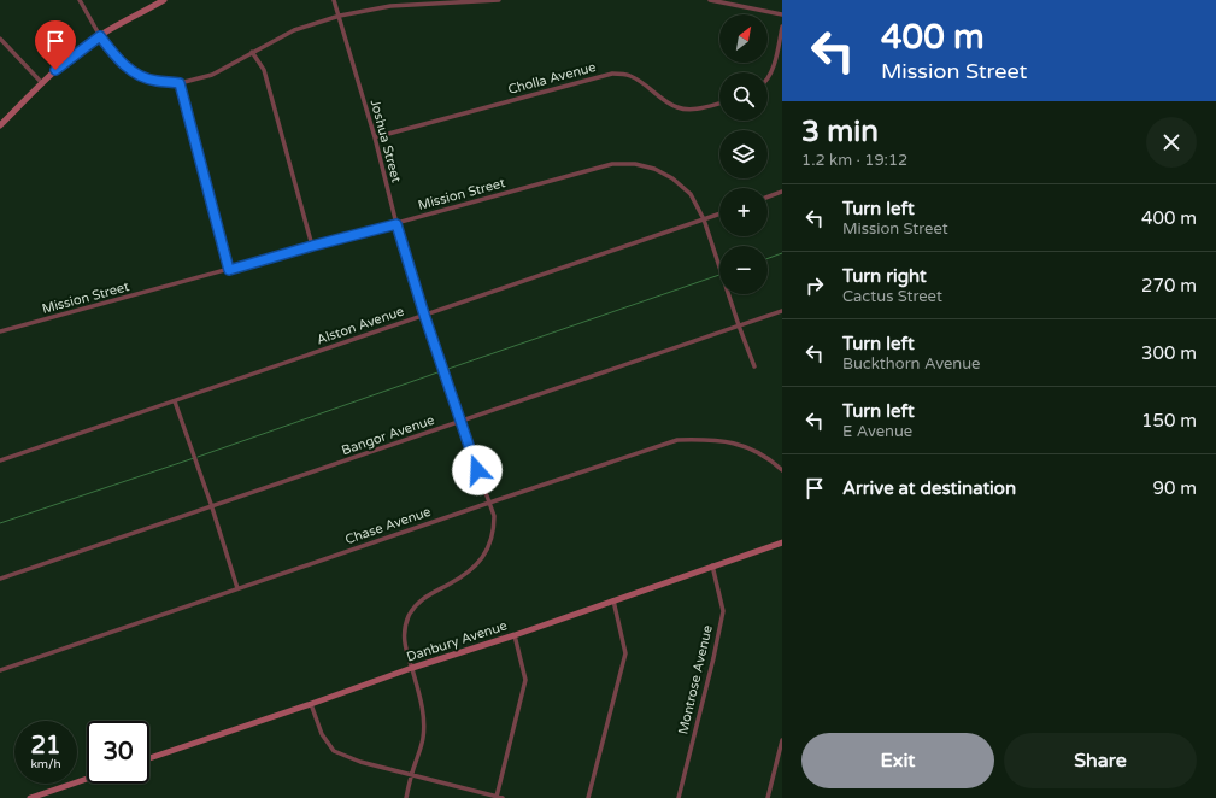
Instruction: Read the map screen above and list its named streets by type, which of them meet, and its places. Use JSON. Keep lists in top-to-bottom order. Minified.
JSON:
{"streets":{"street":["Cholla Avenue","Joshua Street","Mission Street","Alston Avenue","Bangor Avenue","Chase Avenue","Danbury Avenue","Montrose Avenue"]},"crossings":[["Cholla Avenue","Joshua Street"],["Joshua Street","Mission Street"],["Joshua Street","Alston Avenue"],["Joshua Street","Bangor Avenue"],["Joshua Street","Chase Avenue"],["Joshua Street","Danbury Avenue"],["Mission Street","Alston Avenue"],["Mission Street","Bangor Avenue"],["Danbury Avenue","Montrose Avenue"]],"north":"top right","page":{"turn":["400 m","Mission Street"],"map_buttons":["+","−"],"heading":["3 min","1.2 km · 19:12"],"list":[{"name":"Turn left","note":"Mission Street","value":"400 m"},{"name":"Turn right","note":"Cactus Street","value":"270 m"},{"name":"Turn left","note":"Buckthorn Avenue","value":"300 m"},{"name":"Turn left","note":"E Avenue","value":"150 m"},{"name":"Arrive at destination","value":"90 m"}],"speed":"21 km/h","limit":"30","buttons":["Exit","Share"]}}
